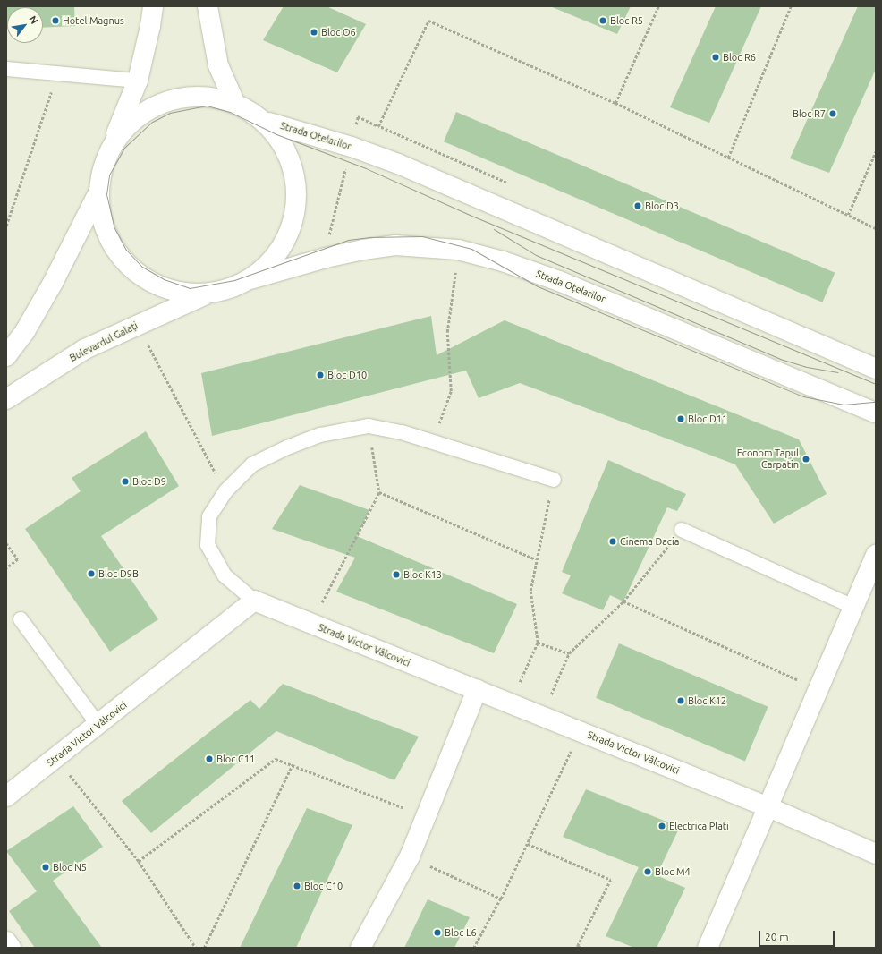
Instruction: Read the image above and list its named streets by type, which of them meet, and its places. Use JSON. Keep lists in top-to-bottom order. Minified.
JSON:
{"streets":{"main road":["Strada Oțelarilor","Bulevardul Galați","Strada Victor Vâlcovici"]},"places":["Hotel Magnus","Bloc R5","Bloc O6","Bloc R6","Bloc R7","Bloc D3","Bloc D10","Bloc D11","Econom Tapul Carpatin","Bloc D9","Cinema Dacia","Bloc D9B","Bloc K13","Bloc K12","Bloc C11","Electrica Plati","Bloc N5","Bloc M4","Bloc C10","Bloc L6"],"scale_bar":"20 m","north":"top right"}
